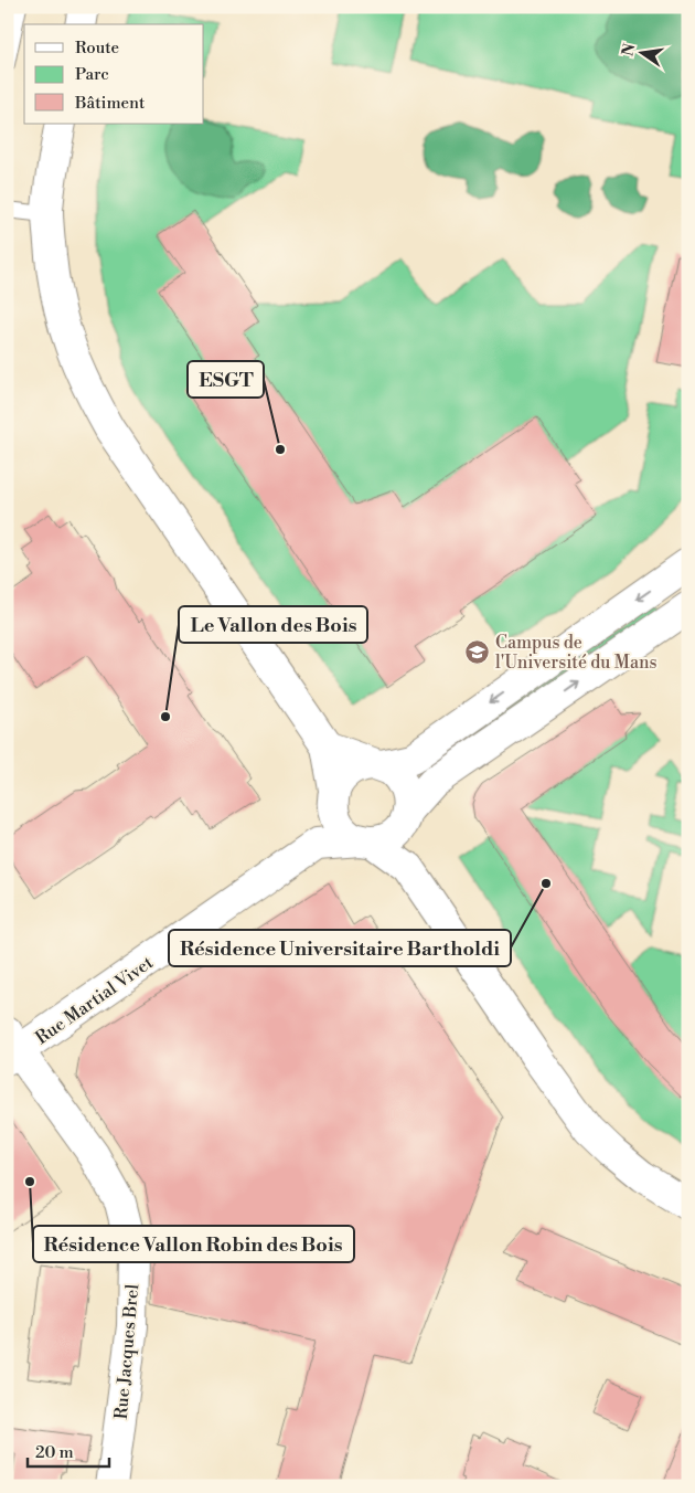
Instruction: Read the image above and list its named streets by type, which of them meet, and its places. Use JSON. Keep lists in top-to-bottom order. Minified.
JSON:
{"streets":{"street":["Rue Martial Vivet","Rue Jacques Brel"]},"crossings":[["Rue Martial Vivet","Rue Jacques Brel"]],"places":{"other":["ESGT","Le Vallon des Bois","Résidence Universitaire Bartholdi","Résidence Vallon Robin des Bois"],"school or university":["Campus de l'Université du Mans"]},"legend":["Route","Parc","Bâtiment"],"scale_bar":"20 m","north":"left"}
